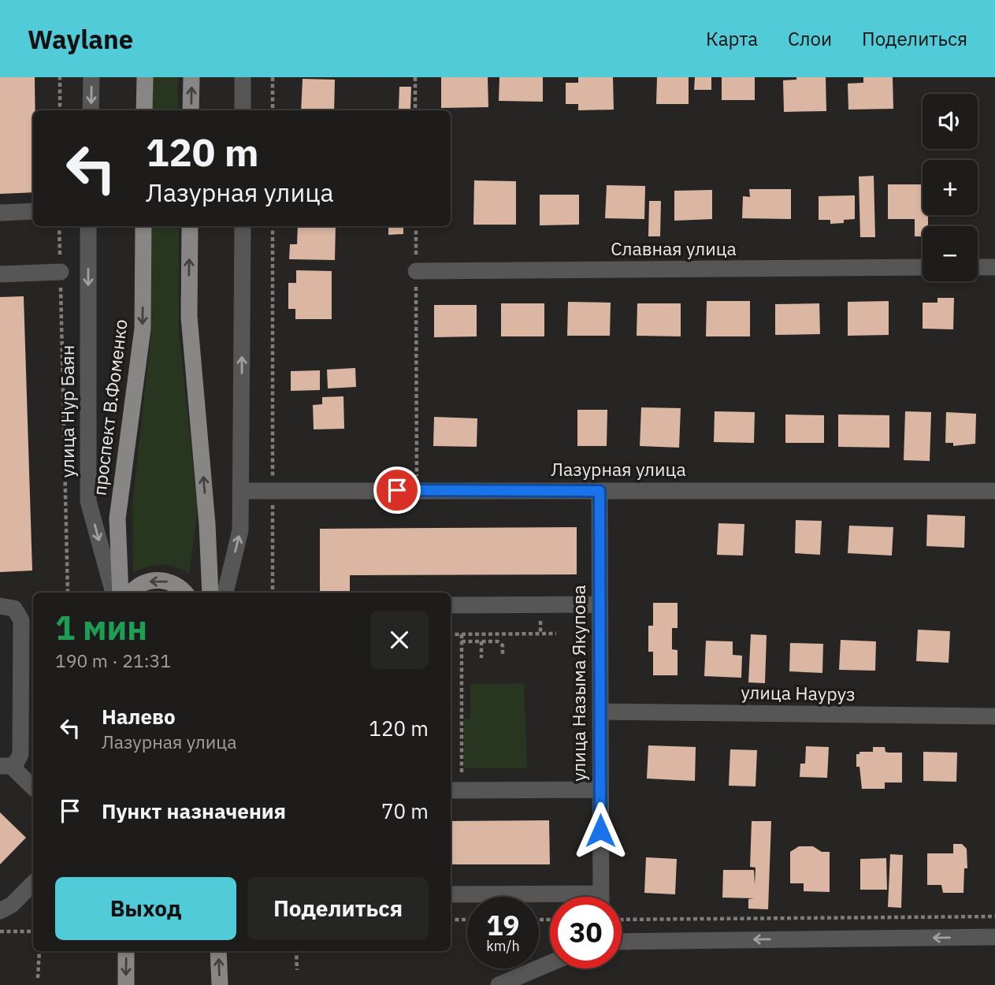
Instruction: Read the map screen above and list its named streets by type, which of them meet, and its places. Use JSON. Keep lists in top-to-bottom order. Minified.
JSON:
{"streets":{"main road":["проспект В.Фоменко"],"street":["Славная улица","улица Нур Баян","Лазурная улица","улица Назыма Якупова","улица Науруз"]},"crossings":[["Лазурная улица","улица Назыма Якупова"],["улица Назыма Якупова","улица Науруз"]],"one_way":["улица Нур Баян"],"page":{"header":"Waylane","nav":["Карта","Слои","Поделиться"],"map_buttons":["+","−"],"turn":["120 m","Лазурная улица"],"heading":["1 мин","190 m · 21:31"],"list":[{"name":"Налево","note":"Лазурная улица","value":"120 m"},{"name":"Пункт назначения","value":"70 m"}],"buttons":["Выход","Поделиться"],"speed":"19 km/h","limit":"30"}}
